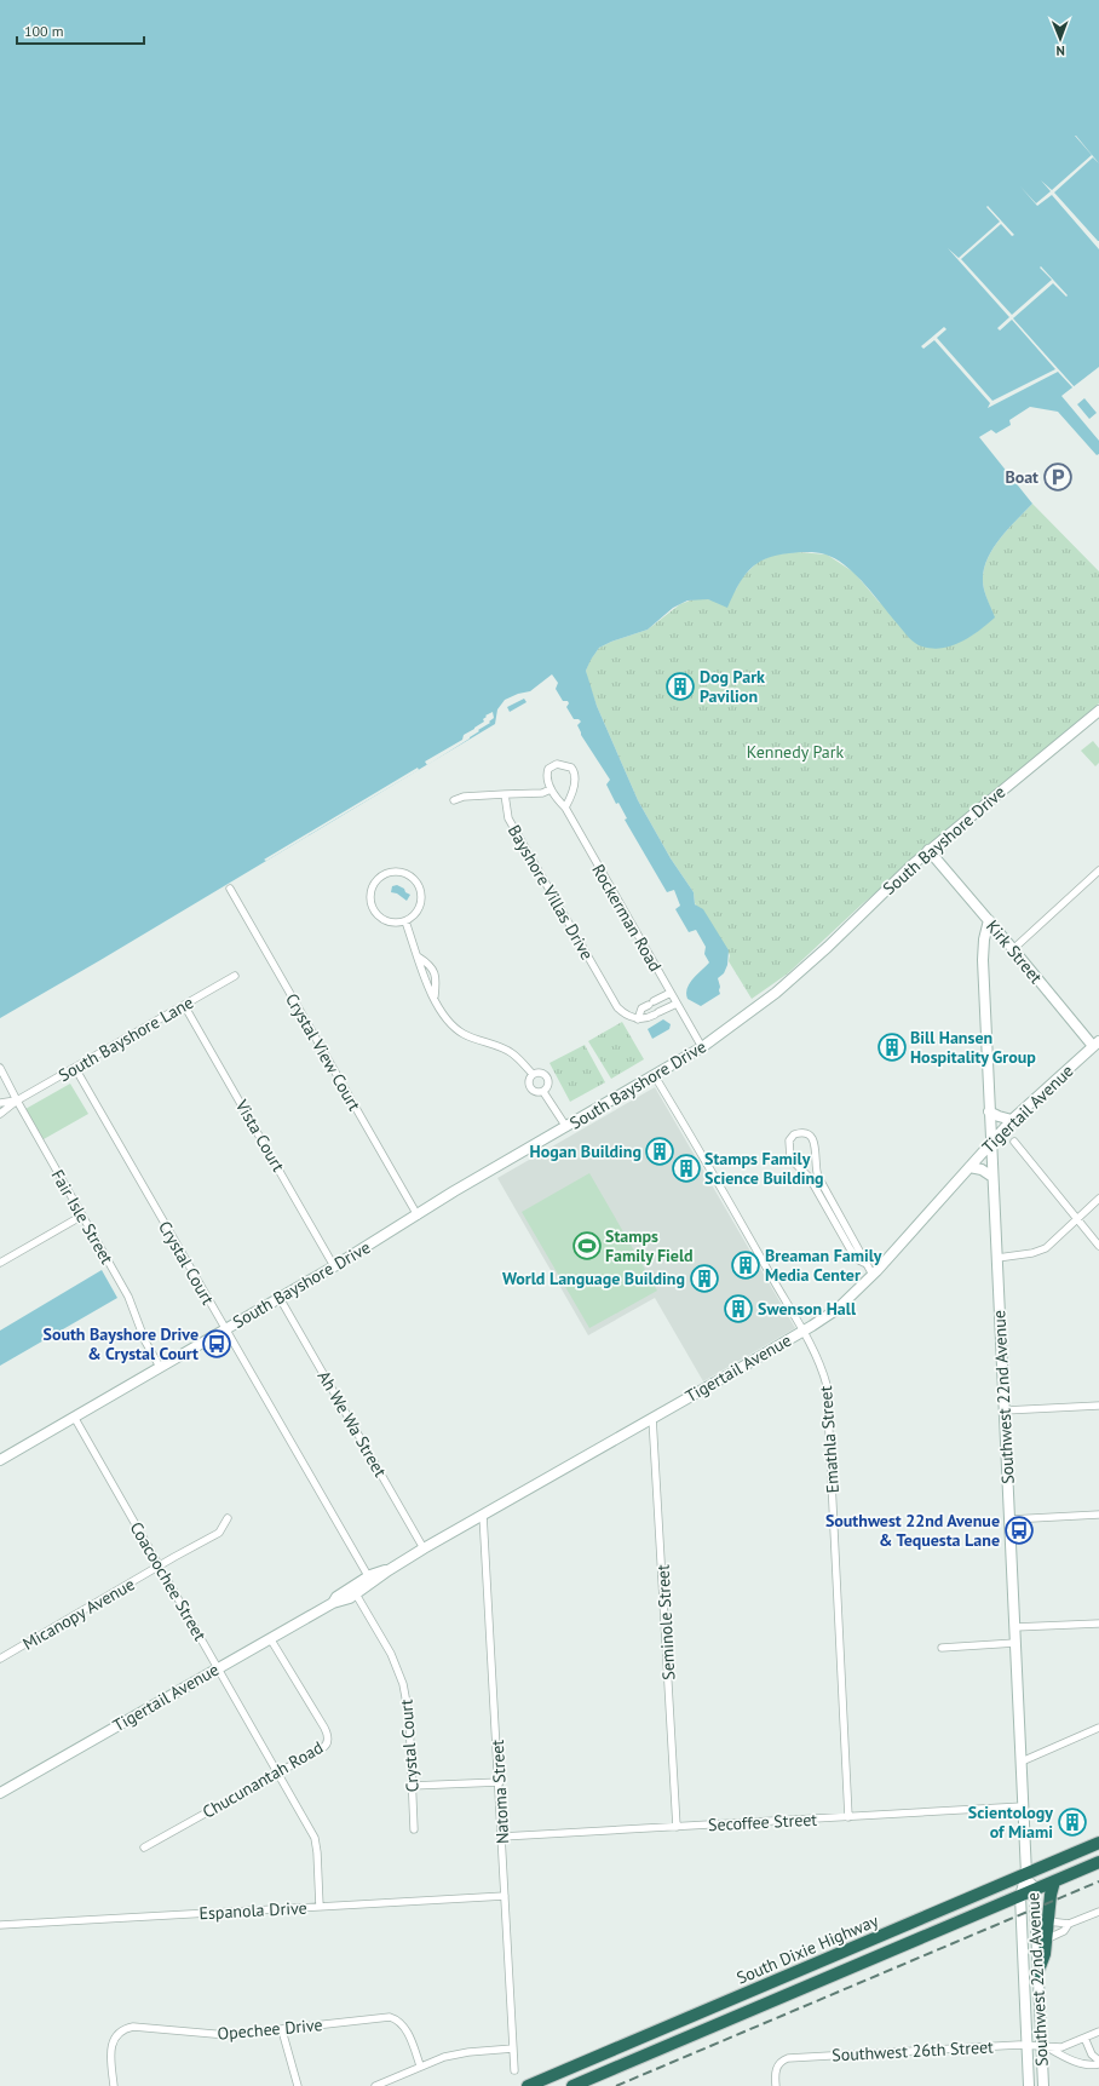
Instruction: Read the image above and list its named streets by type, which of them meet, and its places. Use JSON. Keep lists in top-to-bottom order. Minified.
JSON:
{"streets":{"highway":["South Dixie Highway"],"street":["South Bayshore Drive","Bayshore Villas Drive","Rockerman Road","Kirk Street","South Bayshore Lane","Crystal View Court","Tigertail Avenue","Vista Court","Fair Isle Street","Crystal Court","Southwest 22nd Avenue","Ah We Wa Street","Emathla Street","Coacoochee Street","Micanopy Avenue","Seminole Street","Chucunantah Road","Natoma Street","Secoffee Street","Espanola Drive","Opechee Drive","Southwest 26th Street"]},"crossings":[["South Bayshore Drive","Rockerman Road"],["South Bayshore Drive","Kirk Street"],["South Bayshore Drive","Crystal View Court"],["South Bayshore Drive","Vista Court"],["South Bayshore Drive","Fair Isle Street"],["South Bayshore Drive","Crystal Court"],["South Bayshore Drive","Ah We Wa Street"],["South Bayshore Drive","Emathla Street"],["South Bayshore Drive","Coacoochee Street"],["Kirk Street","Tigertail Avenue"],["Kirk Street","Southwest 22nd Avenue"],["South Bayshore Lane","Vista Court"],["South Bayshore Lane","Fair Isle Street"],["South Bayshore Lane","Crystal Court"],["Tigertail Avenue","Crystal Court"],["Tigertail Avenue","Southwest 22nd Avenue"],["Tigertail Avenue","Ah We Wa Street"],["Tigertail Avenue","Emathla Street"],["Tigertail Avenue","Coacoochee Street"],["Tigertail Avenue","Seminole Street"],["Tigertail Avenue","Chucunantah Road"],["Tigertail Avenue","Natoma Street"],["Southwest 22nd Avenue","Secoffee Street"],["Southwest 22nd Avenue","South Dixie Highway"],["Southwest 22nd Avenue","Southwest 26th Street"],["Emathla Street","Secoffee Street"],["Coacoochee Street","Micanopy Avenue"],["Coacoochee Street","Chucunantah Road"],["Coacoochee Street","Espanola Drive"],["Seminole Street","Secoffee Street"],["Natoma Street","Secoffee Street"],["Natoma Street","Espanola Drive"]],"parks":["Kennedy Park"],"places":{"parking":["Boat"],"building":["Dog Park Pavilion","Bill Hansen Hospitality Group","Hogan Building","Stamps Family Science Building","Breaman Family Media Center","World Language Building","Swenson Hall","Scientology of Miami"],"sports":["Stamps Family Field"],"bus stop":["South Bayshore Drive & Crystal Court","Southwest 22nd Avenue & Tequesta Lane"]},"scale_bar":"100 m","north":"bottom"}
